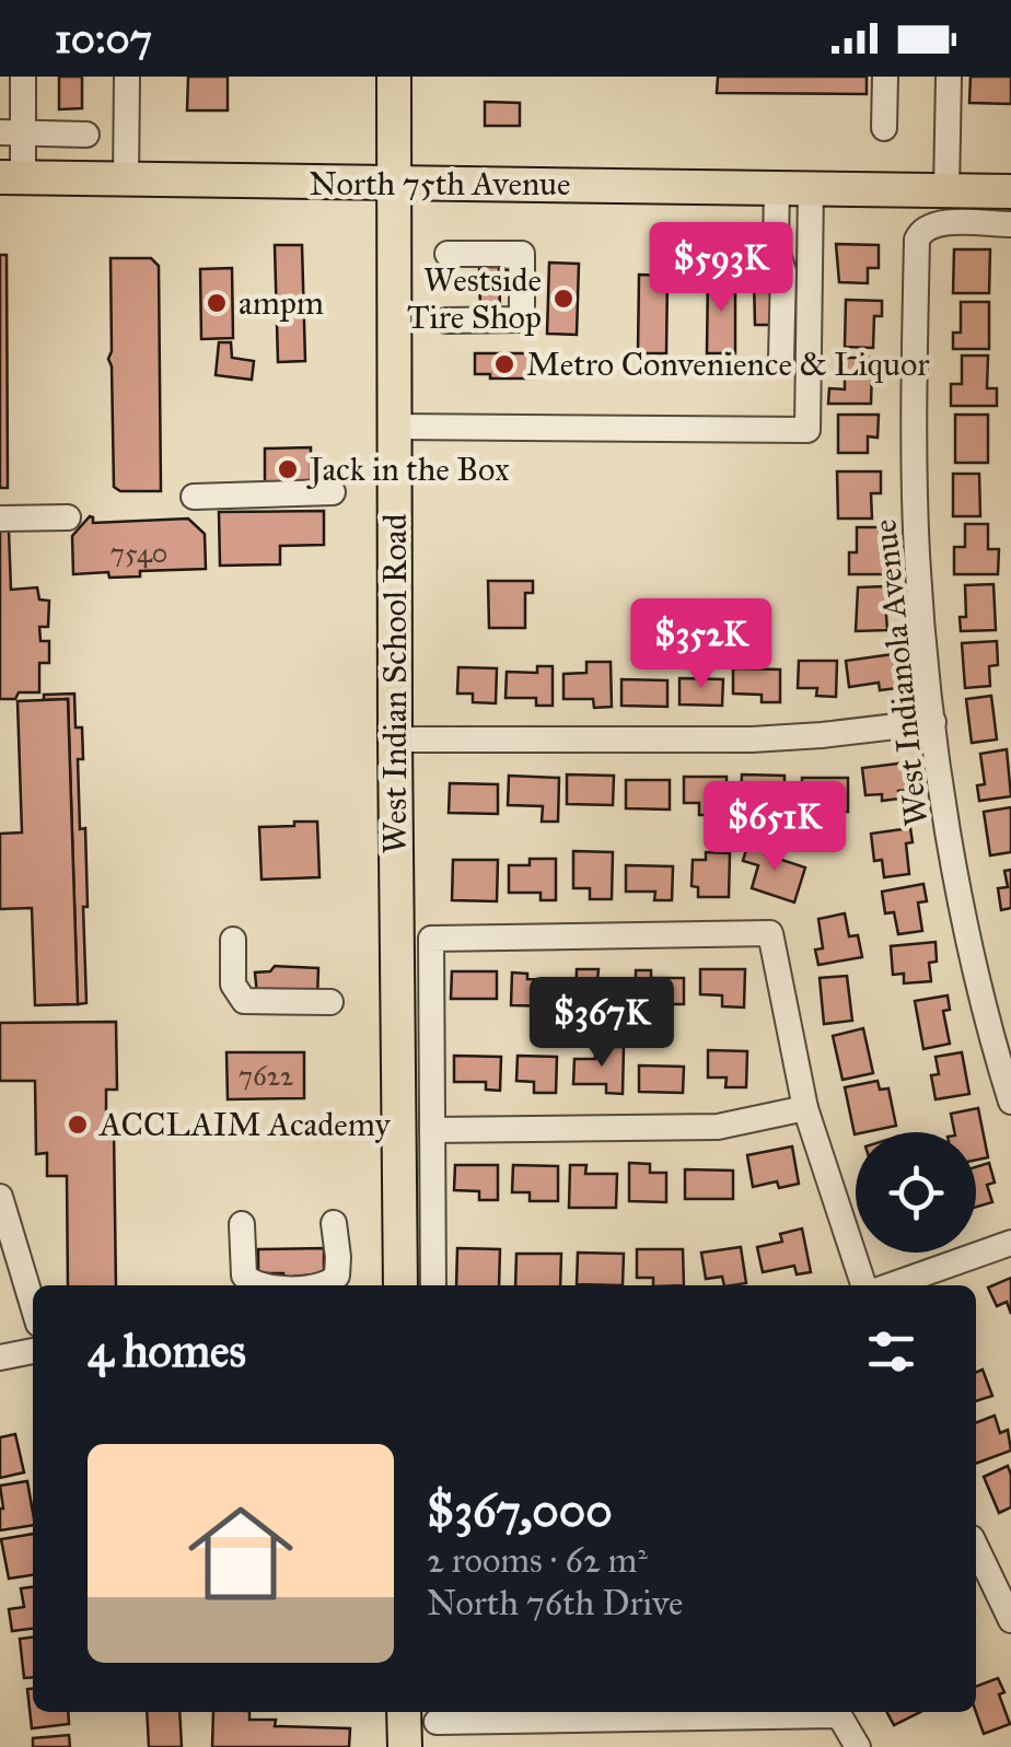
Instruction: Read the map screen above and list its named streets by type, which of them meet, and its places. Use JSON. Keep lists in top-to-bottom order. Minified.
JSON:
{"streets":{"main road":["North 75th Avenue","West Indian School Road"],"street":["West Indianola Avenue"]},"crossings":[["North 75th Avenue","West Indian School Road"]],"places":["Westside Tire Shop","ampm","Metro Convenience & Liquor","Jack in the Box","ACCLAIM Academy"],"house_numbers":["7540","7622"],"page":{"status":"10:07","price":["$593K","$352K","$651K","$367K"],"heading":"4 homes","list":[{"name":"$367,000","note":"2 rooms · 62 m² · North 76th Drive"}]}}
